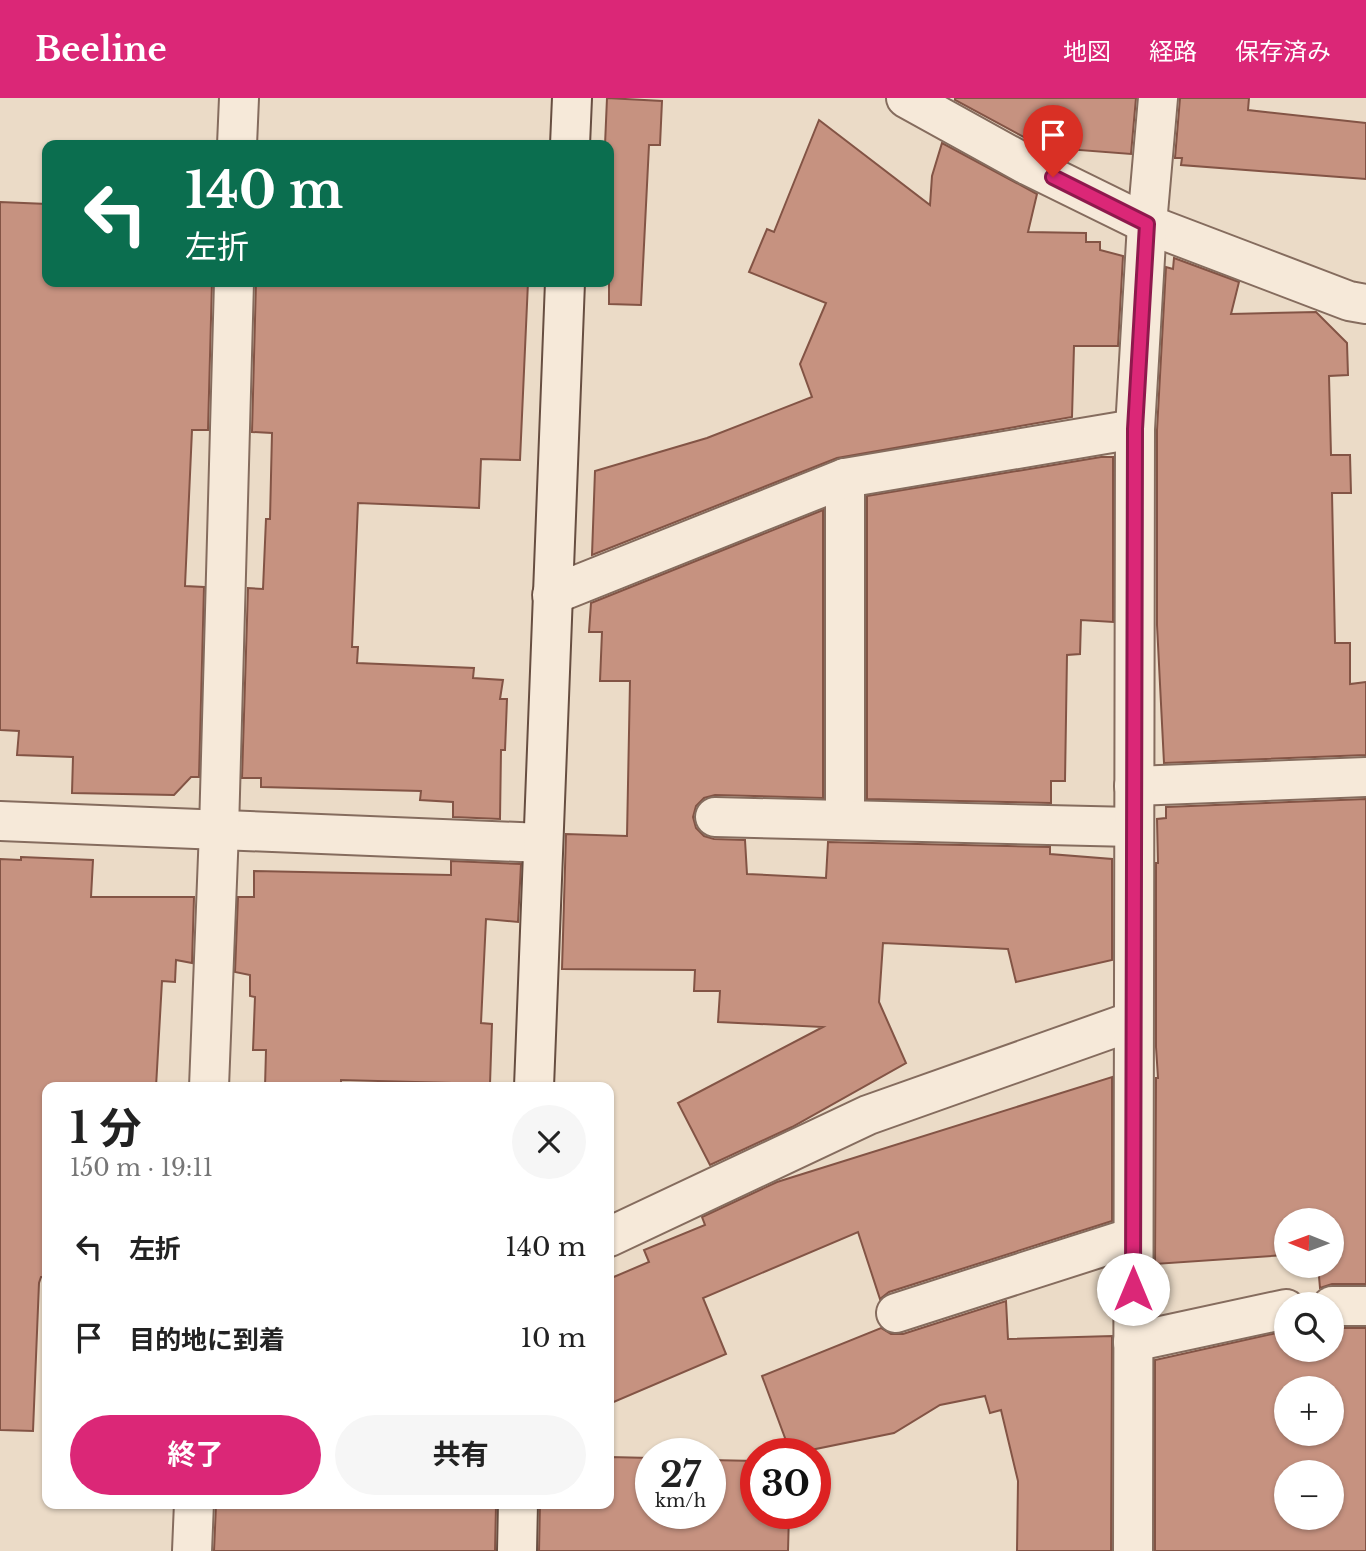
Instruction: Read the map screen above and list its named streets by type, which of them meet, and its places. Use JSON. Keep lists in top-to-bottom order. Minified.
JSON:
{"north":"left","page":{"header":"Beeline","nav":["地図","経路","保存済み"],"turn":["140 m","左折"],"heading":["1 分","150 m · 19:11"],"list":[{"name":"左折","value":"140 m"},{"name":"目的地に到着","value":"10 m"}],"map_buttons":["+","−"],"buttons":["終了","共有"],"speed":"27 km/h","limit":"30"}}
